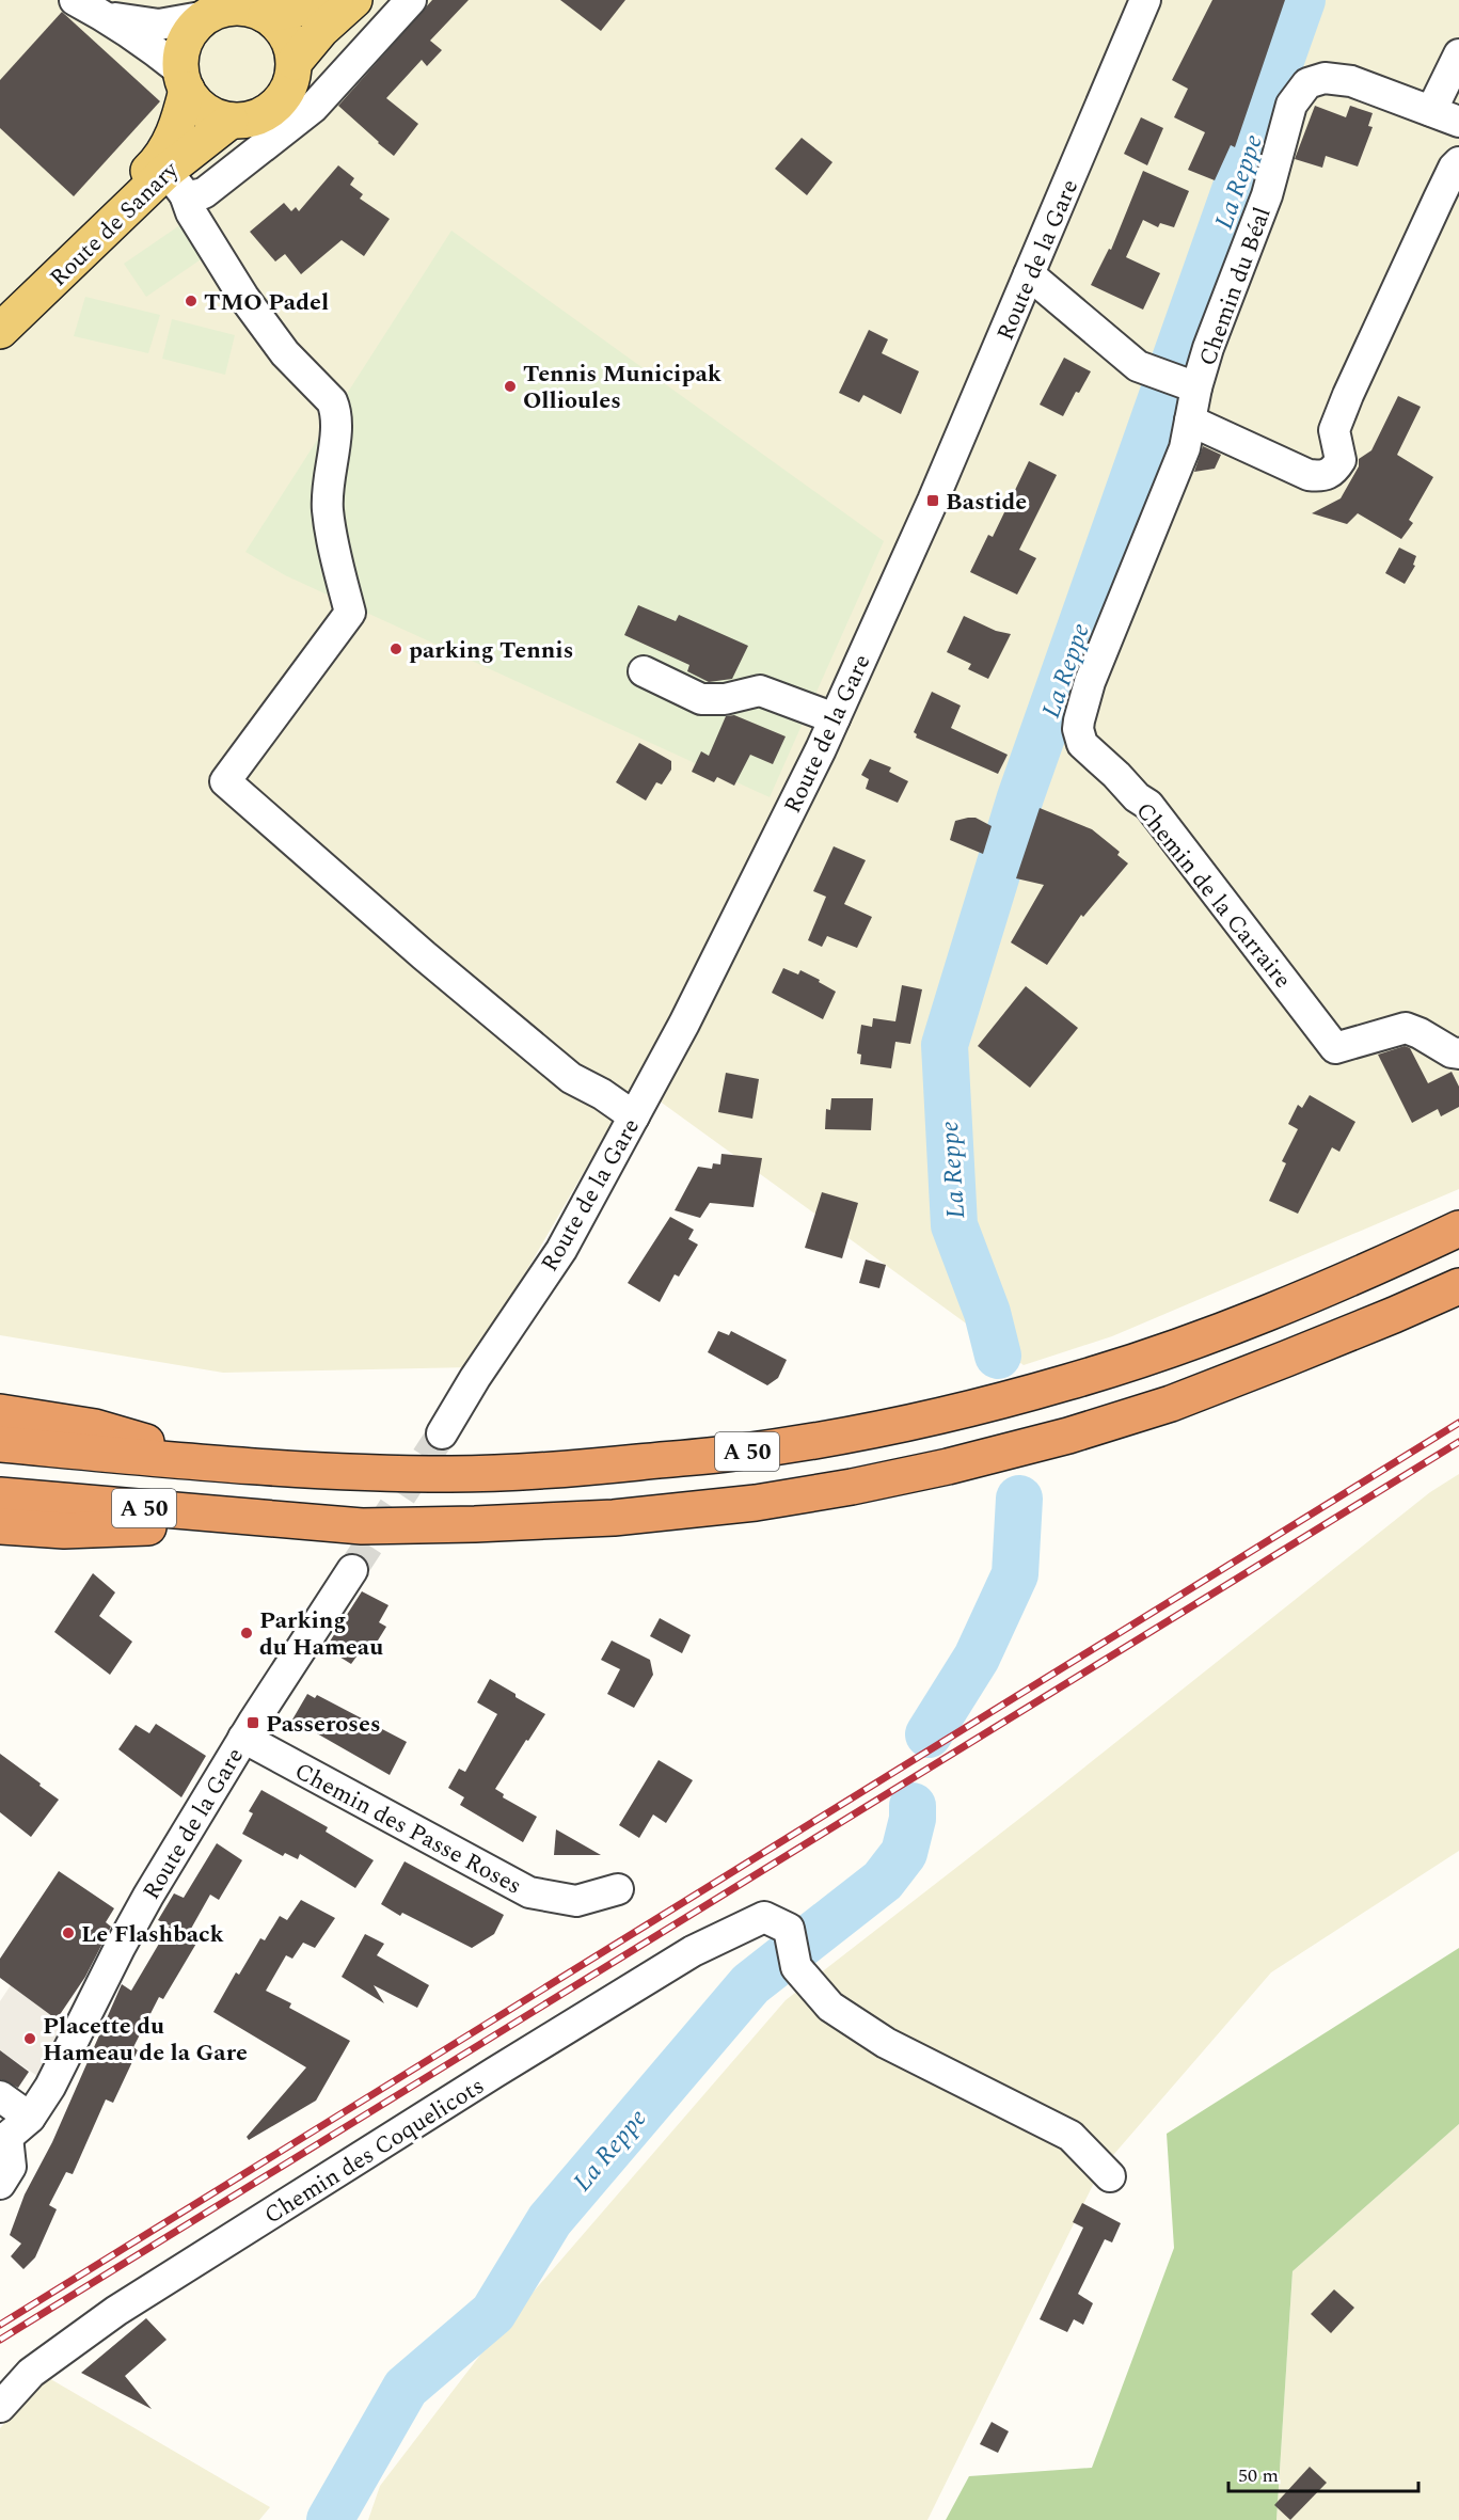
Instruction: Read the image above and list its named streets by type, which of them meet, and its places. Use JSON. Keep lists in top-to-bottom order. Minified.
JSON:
{"streets":{"highway":["A 50"],"main road":["Route de Sanary"],"street":["Route de la Gare","Chemin du Béal","Chemin de la Carraire","Chemin des Passe Roses","Chemin des Coquelicots"]},"crossings":[["Route de la Gare","Chemin des Passe Roses"],["Chemin du Béal","Chemin de la Carraire"]],"water":["La Reppe"],"places":{"other":["TMO Padel","Tennis Municipak Ollioules","parking Tennis","Parking du Hameau","Le Flashback","Placette du Hameau de la Gare"],"transit":["Bastide","Passeroses"]},"scale_bar":"50 m"}
